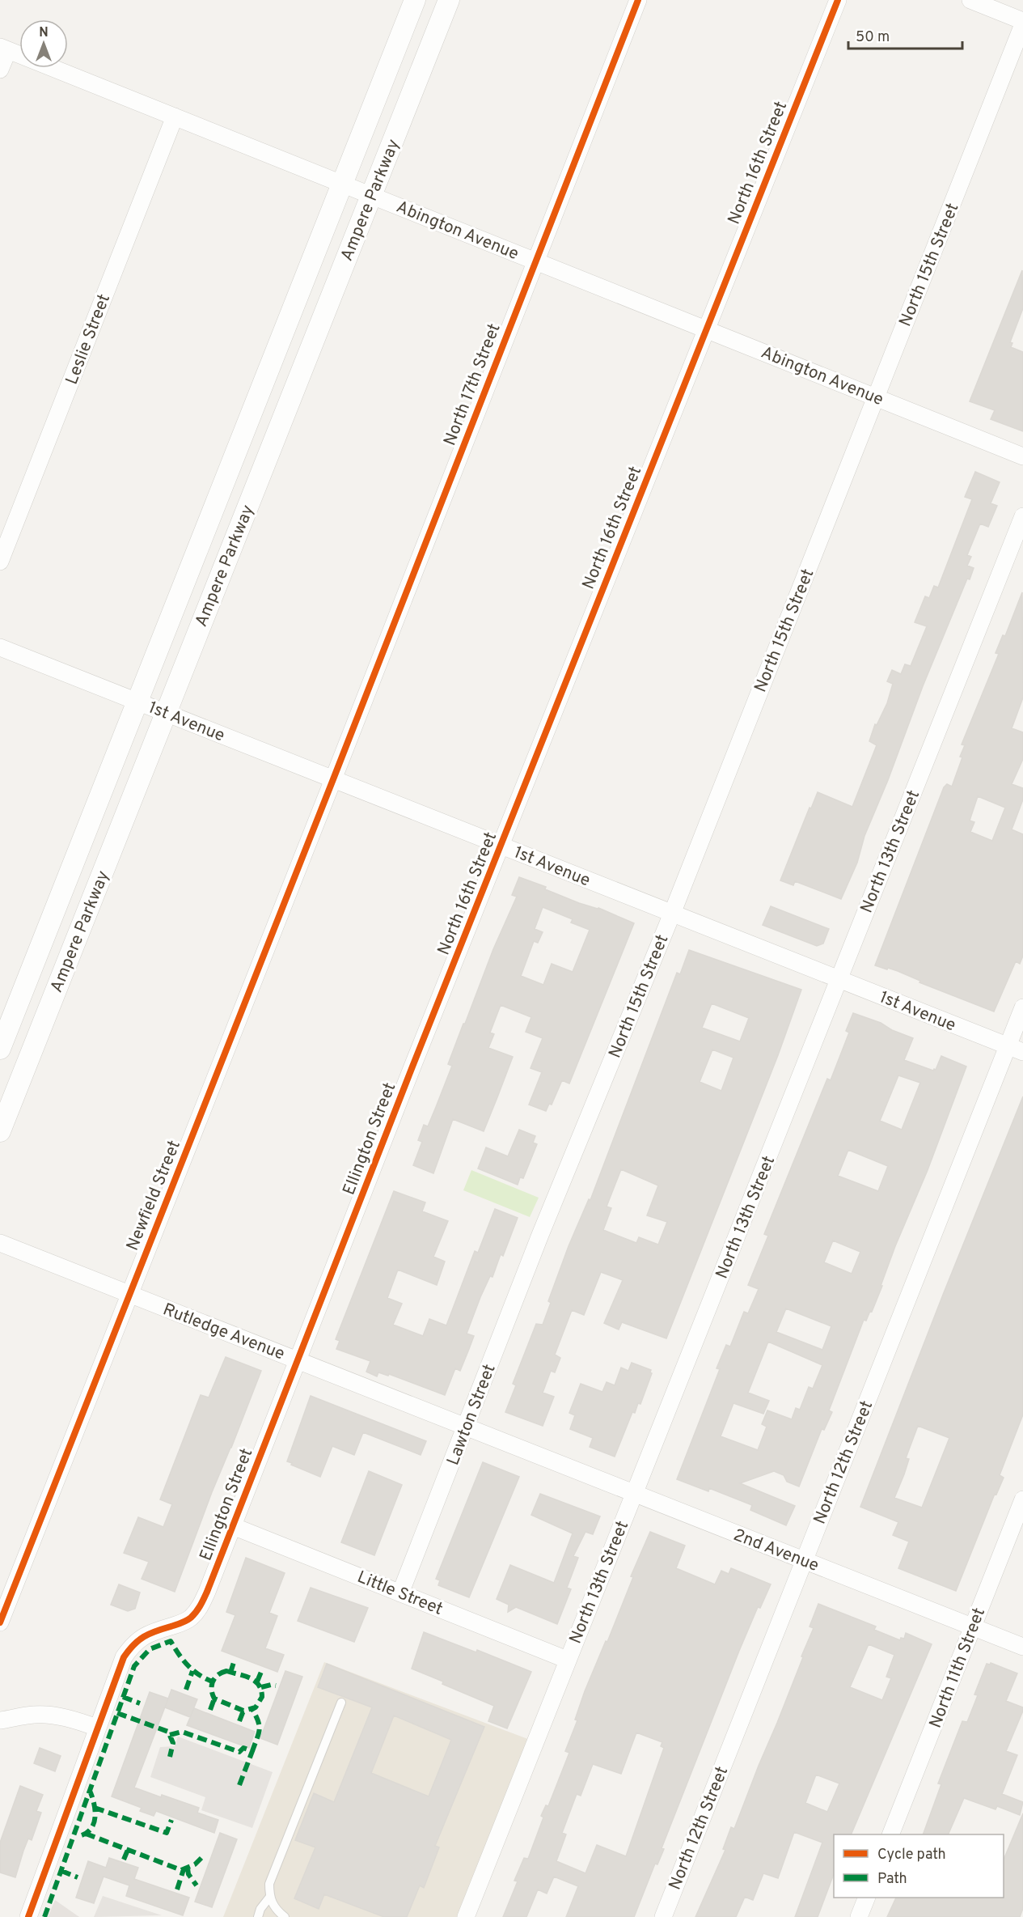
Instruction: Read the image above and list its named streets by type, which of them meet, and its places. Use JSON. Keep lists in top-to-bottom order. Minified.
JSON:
{"streets":{"street":["North 16th Street","Ampere Parkway","Abington Avenue","North 15th Street","Leslie Street","North 17th Street","1st Avenue","North 13th Street","Ellington Street","Newfield Street","Rutledge Avenue","Lawton Street","North 12th Street","2nd Avenue","Little Street","North 11th Street"]},"crossings":[["North 16th Street","Abington Avenue"],["North 16th Street","1st Avenue"],["North 16th Street","Ellington Street"],["Ampere Parkway","Abington Avenue"],["Ampere Parkway","1st Avenue"],["Abington Avenue","North 15th Street"],["Abington Avenue","Leslie Street"],["Abington Avenue","North 17th Street"],["North 15th Street","1st Avenue"],["North 15th Street","Lawton Street"],["North 17th Street","1st Avenue"],["North 17th Street","Newfield Street"],["1st Avenue","North 13th Street"],["1st Avenue","Newfield Street"],["1st Avenue","North 12th Street"],["North 13th Street","2nd Avenue"],["North 13th Street","Little Street"],["Ellington Street","Rutledge Avenue"],["Ellington Street","Little Street"],["Newfield Street","Rutledge Avenue"],["Rutledge Avenue","Lawton Street"],["Rutledge Avenue","2nd Avenue"],["Lawton Street","Little Street"],["North 12th Street","2nd Avenue"],["2nd Avenue","North 11th Street"]],"legend":["Cycle path","Path"],"scale_bar":"50 m","north":"top"}
